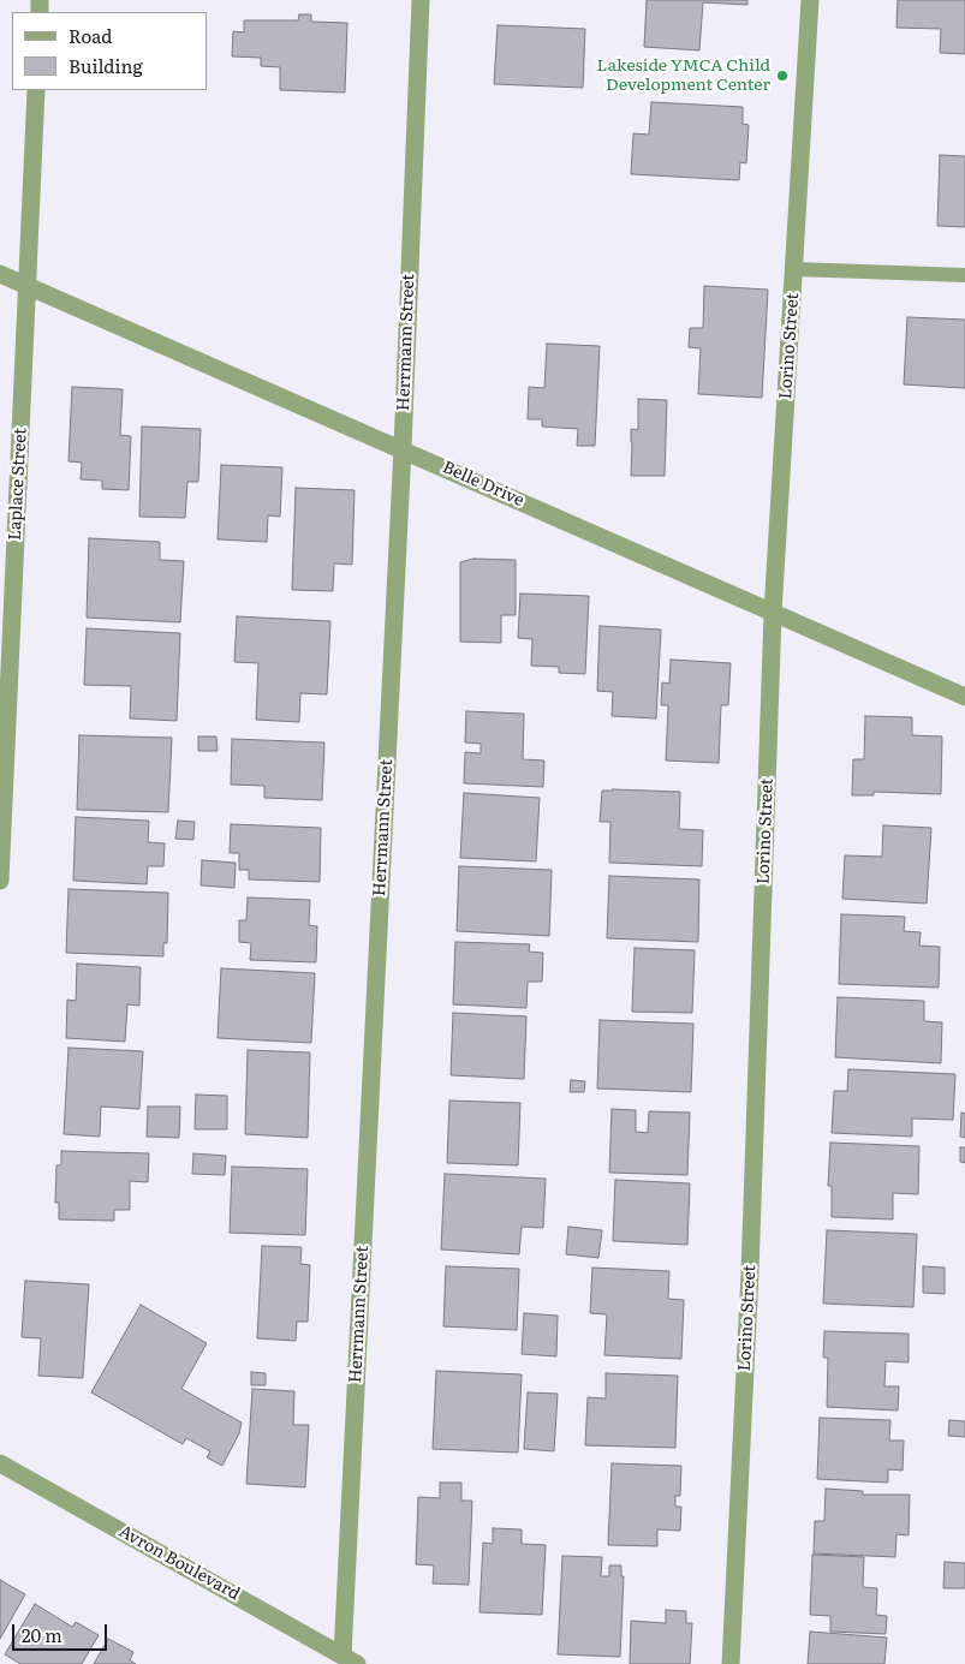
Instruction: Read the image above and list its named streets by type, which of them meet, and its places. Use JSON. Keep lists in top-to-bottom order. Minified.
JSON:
{"streets":{"street":["Herrmann Street","Lorino Street","Laplace Street","Belle Drive","Avron Boulevard"]},"crossings":[["Herrmann Street","Belle Drive"],["Herrmann Street","Avron Boulevard"],["Lorino Street","Belle Drive"],["Laplace Street","Belle Drive"]],"places":["Lakeside YMCA Child Development Center"],"legend":["Road","Building"],"scale_bar":"20 m"}
